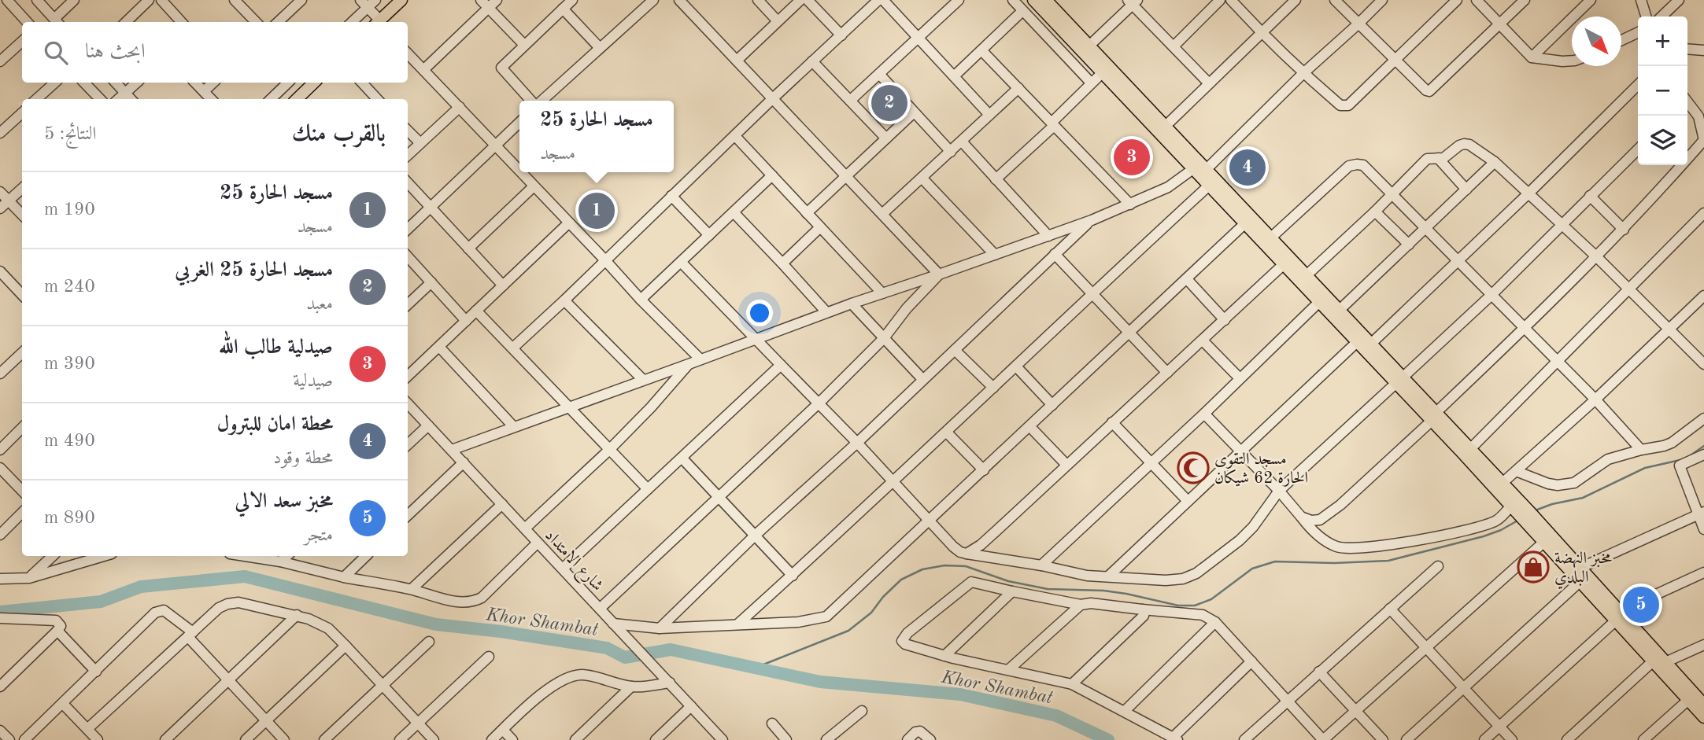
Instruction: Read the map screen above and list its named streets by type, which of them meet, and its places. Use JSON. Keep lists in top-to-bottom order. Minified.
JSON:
{"streets":{"street":["شارع الامتداد"]},"water":["Khor Shambat"],"places":{"mosque":["مسجد التقوى الحارة 62 شيكان"],"shop":["مخبز النهضة البلدي"]},"north":"bottom right","page":{"map_buttons":["+","−"],"search":"ابحث هنا","pins":["2","3","4","1","5"],"heading":["بالقرب منك","النتائج: 5"],"popup":["مسجد الحارة 25","مسجد"],"list":[{"mark":"1","name":"مسجد الحارة 25","note":"مسجد","value":"190 m"},{"mark":"2","name":"مسجد الحارة 25 الغربي","note":"معبد","value":"240 m"},{"mark":"3","name":"صيدلية طالب الله","note":"صيدلية","value":"390 m"},{"mark":"4","name":"محطة امان للبترول","note":"محطة وقود","value":"490 m"},{"mark":"5","name":"مخبز سعد الالي","note":"متجر","value":"890 m"}]}}
